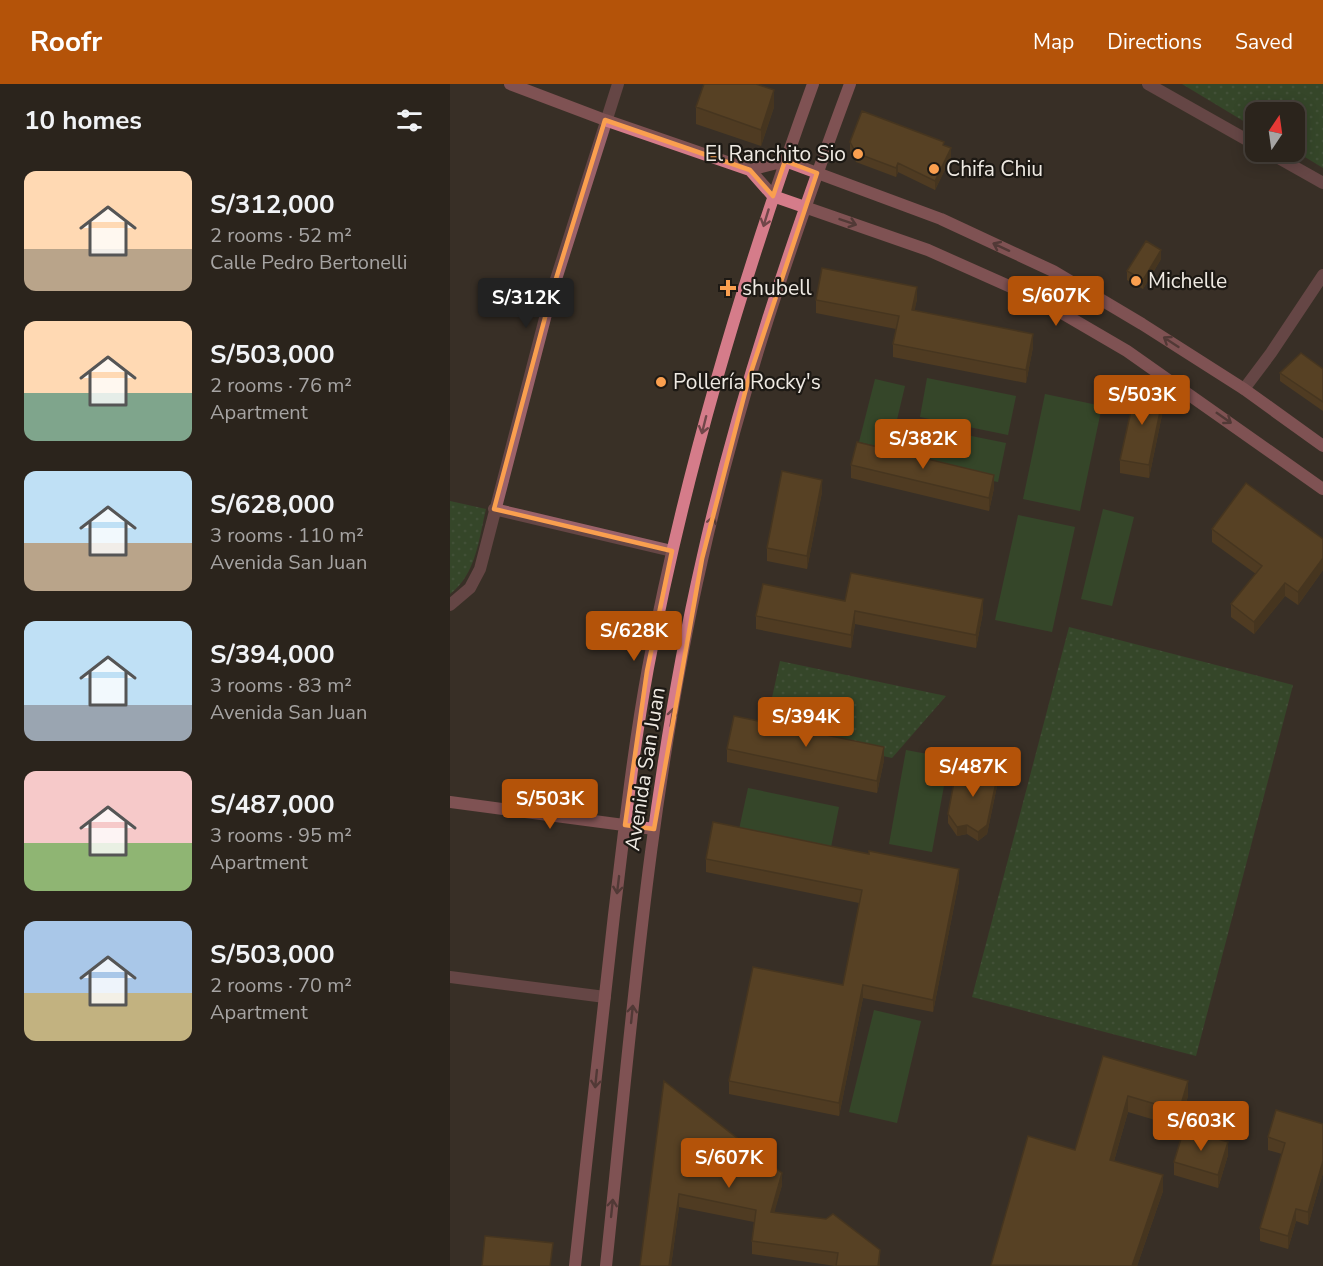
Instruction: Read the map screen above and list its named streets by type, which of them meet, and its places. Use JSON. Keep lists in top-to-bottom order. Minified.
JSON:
{"streets":{"main road":["Avenida San Juan"]},"places":{"other":["El Ranchito Sio","Chifa Chiu","Michelle","Pollería Rocky's"],"health":["shubell"]},"north":"top","page":{"header":"Roofr","nav":["Map","Directions","Saved"],"heading":"10 homes","list":[{"name":"S/312,000","note":"2 rooms · 52 m² · Calle Pedro Bertonelli"},{"name":"S/503,000","note":"2 rooms · 76 m² · Apartment"},{"name":"S/628,000","note":"3 rooms · 110 m² · Avenida San Juan"},{"name":"S/394,000","note":"3 rooms · 83 m² · Avenida San Juan"},{"name":"S/487,000","note":"3 rooms · 95 m² · Apartment"},{"name":"S/503,000","note":"2 rooms · 70 m² · Apartment"}],"price":["S/607K","S/312K","S/503K","S/382K","S/628K","S/394K","S/487K","S/503K","S/603K","S/607K"]}}
